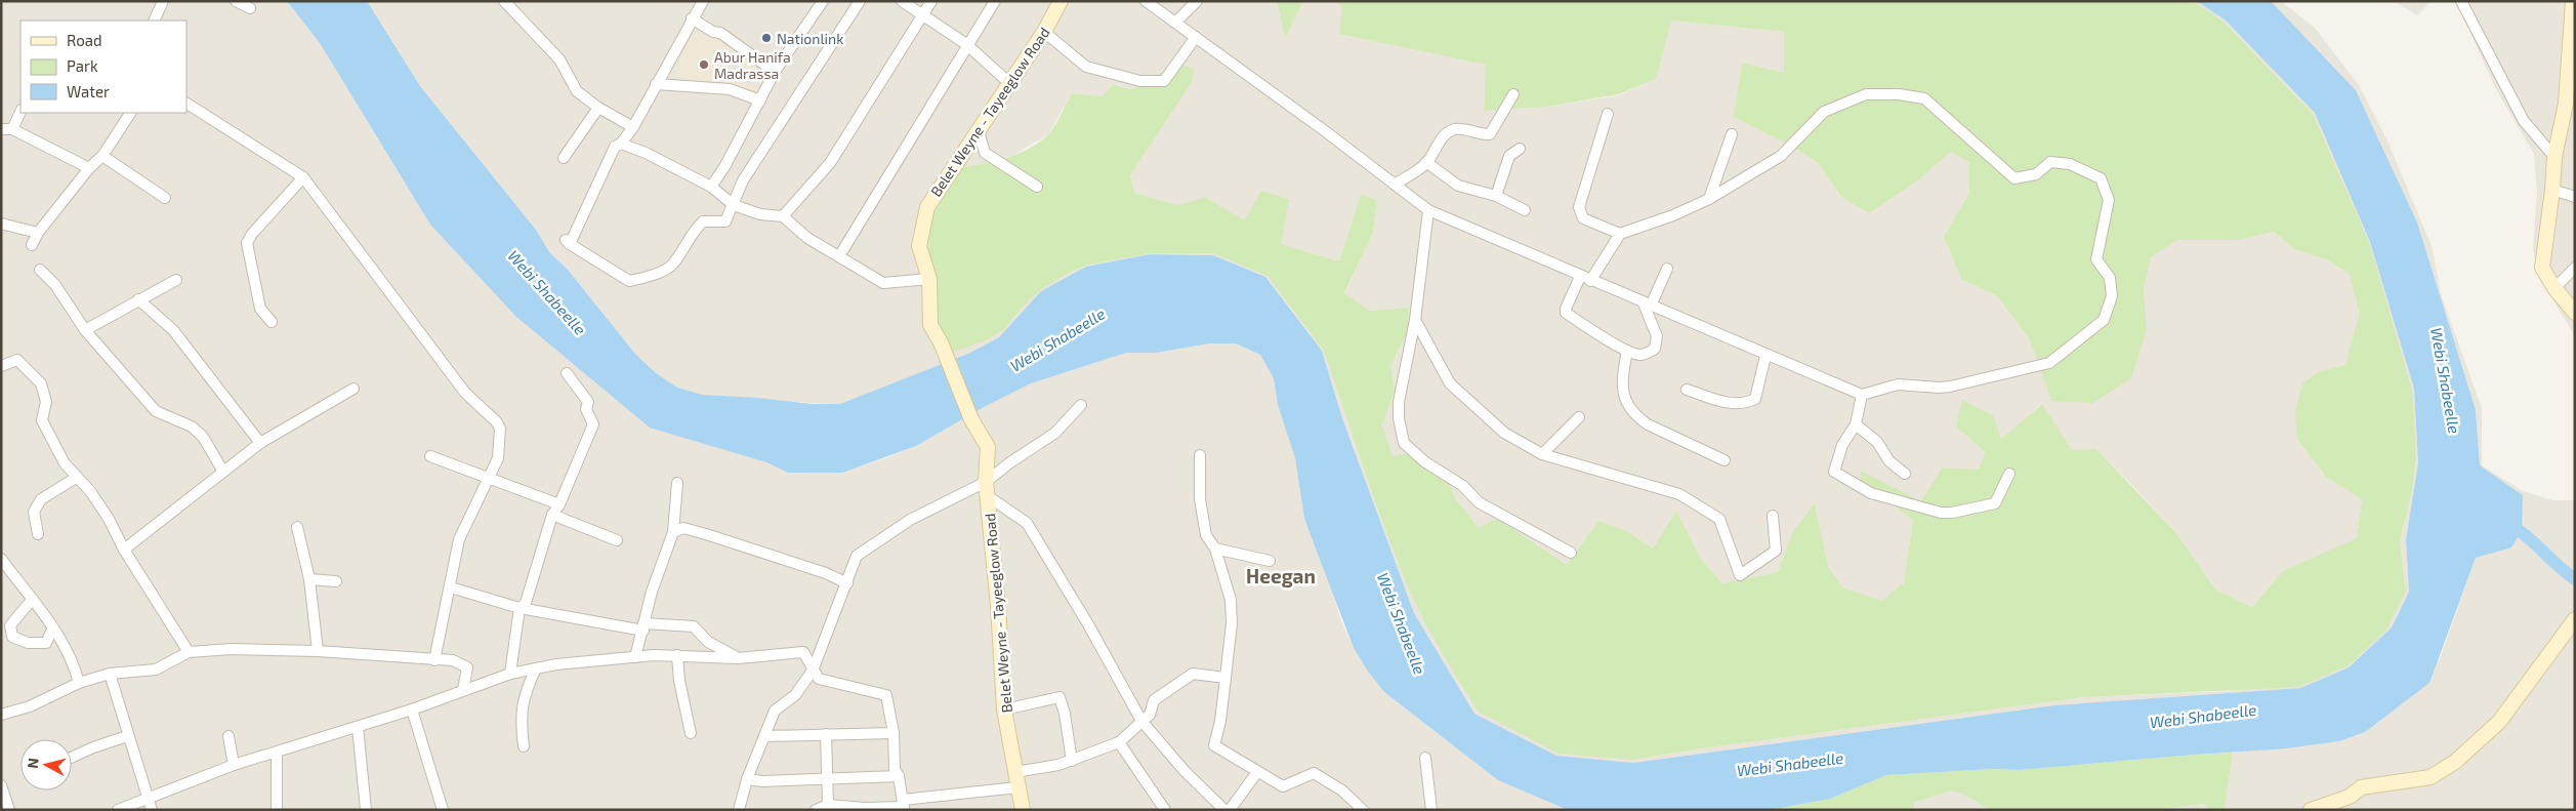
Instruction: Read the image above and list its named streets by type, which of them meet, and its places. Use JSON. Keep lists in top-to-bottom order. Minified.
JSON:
{"streets":{"main road":["Belet Weyne - Tayeeglow Road"]},"districts":["Heegan"],"water":["Webi Shabeelle"],"places":["Nationlink","Abur Hanifa Madrassa"],"legend":["Road","Park","Water"],"north":"left"}
